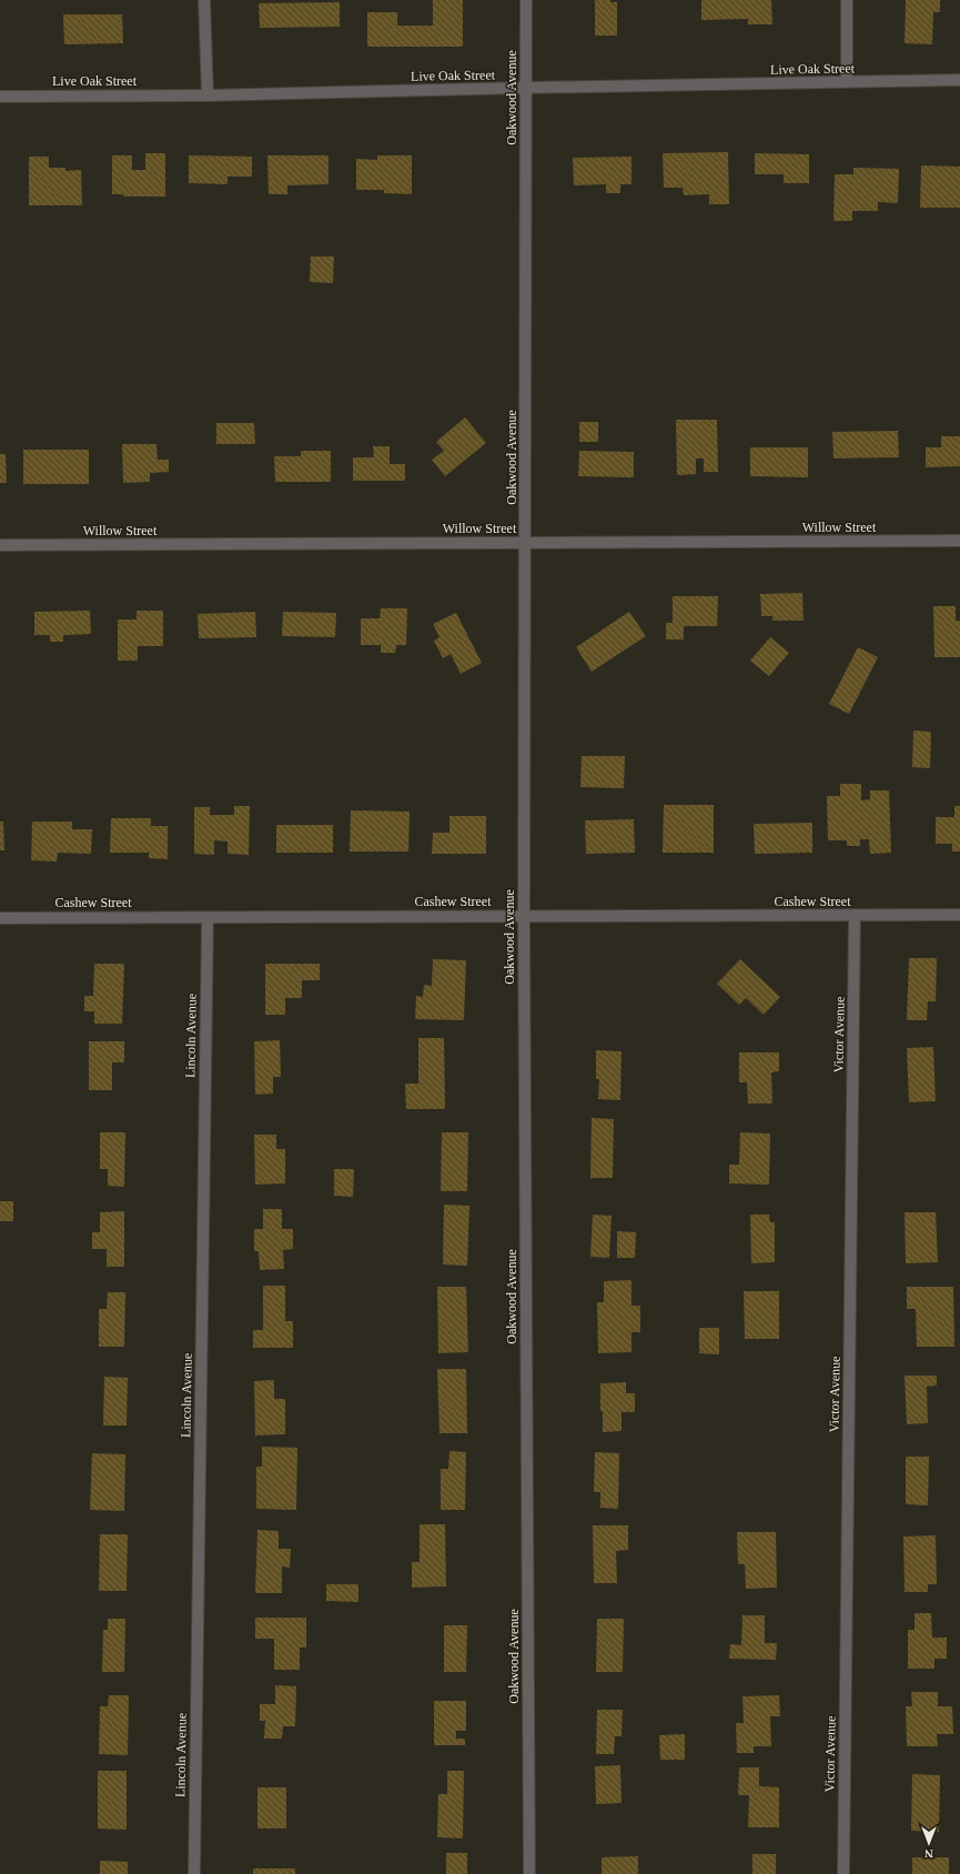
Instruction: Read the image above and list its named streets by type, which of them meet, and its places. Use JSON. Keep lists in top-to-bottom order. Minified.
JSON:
{"streets":{"street":["Live Oak Street","Oakwood Avenue","Willow Street","Cashew Street","Victor Avenue","Lincoln Avenue"]},"crossings":[["Live Oak Street","Oakwood Avenue"],["Oakwood Avenue","Willow Street"],["Oakwood Avenue","Cashew Street"],["Cashew Street","Victor Avenue"],["Cashew Street","Lincoln Avenue"]],"north":"bottom"}
